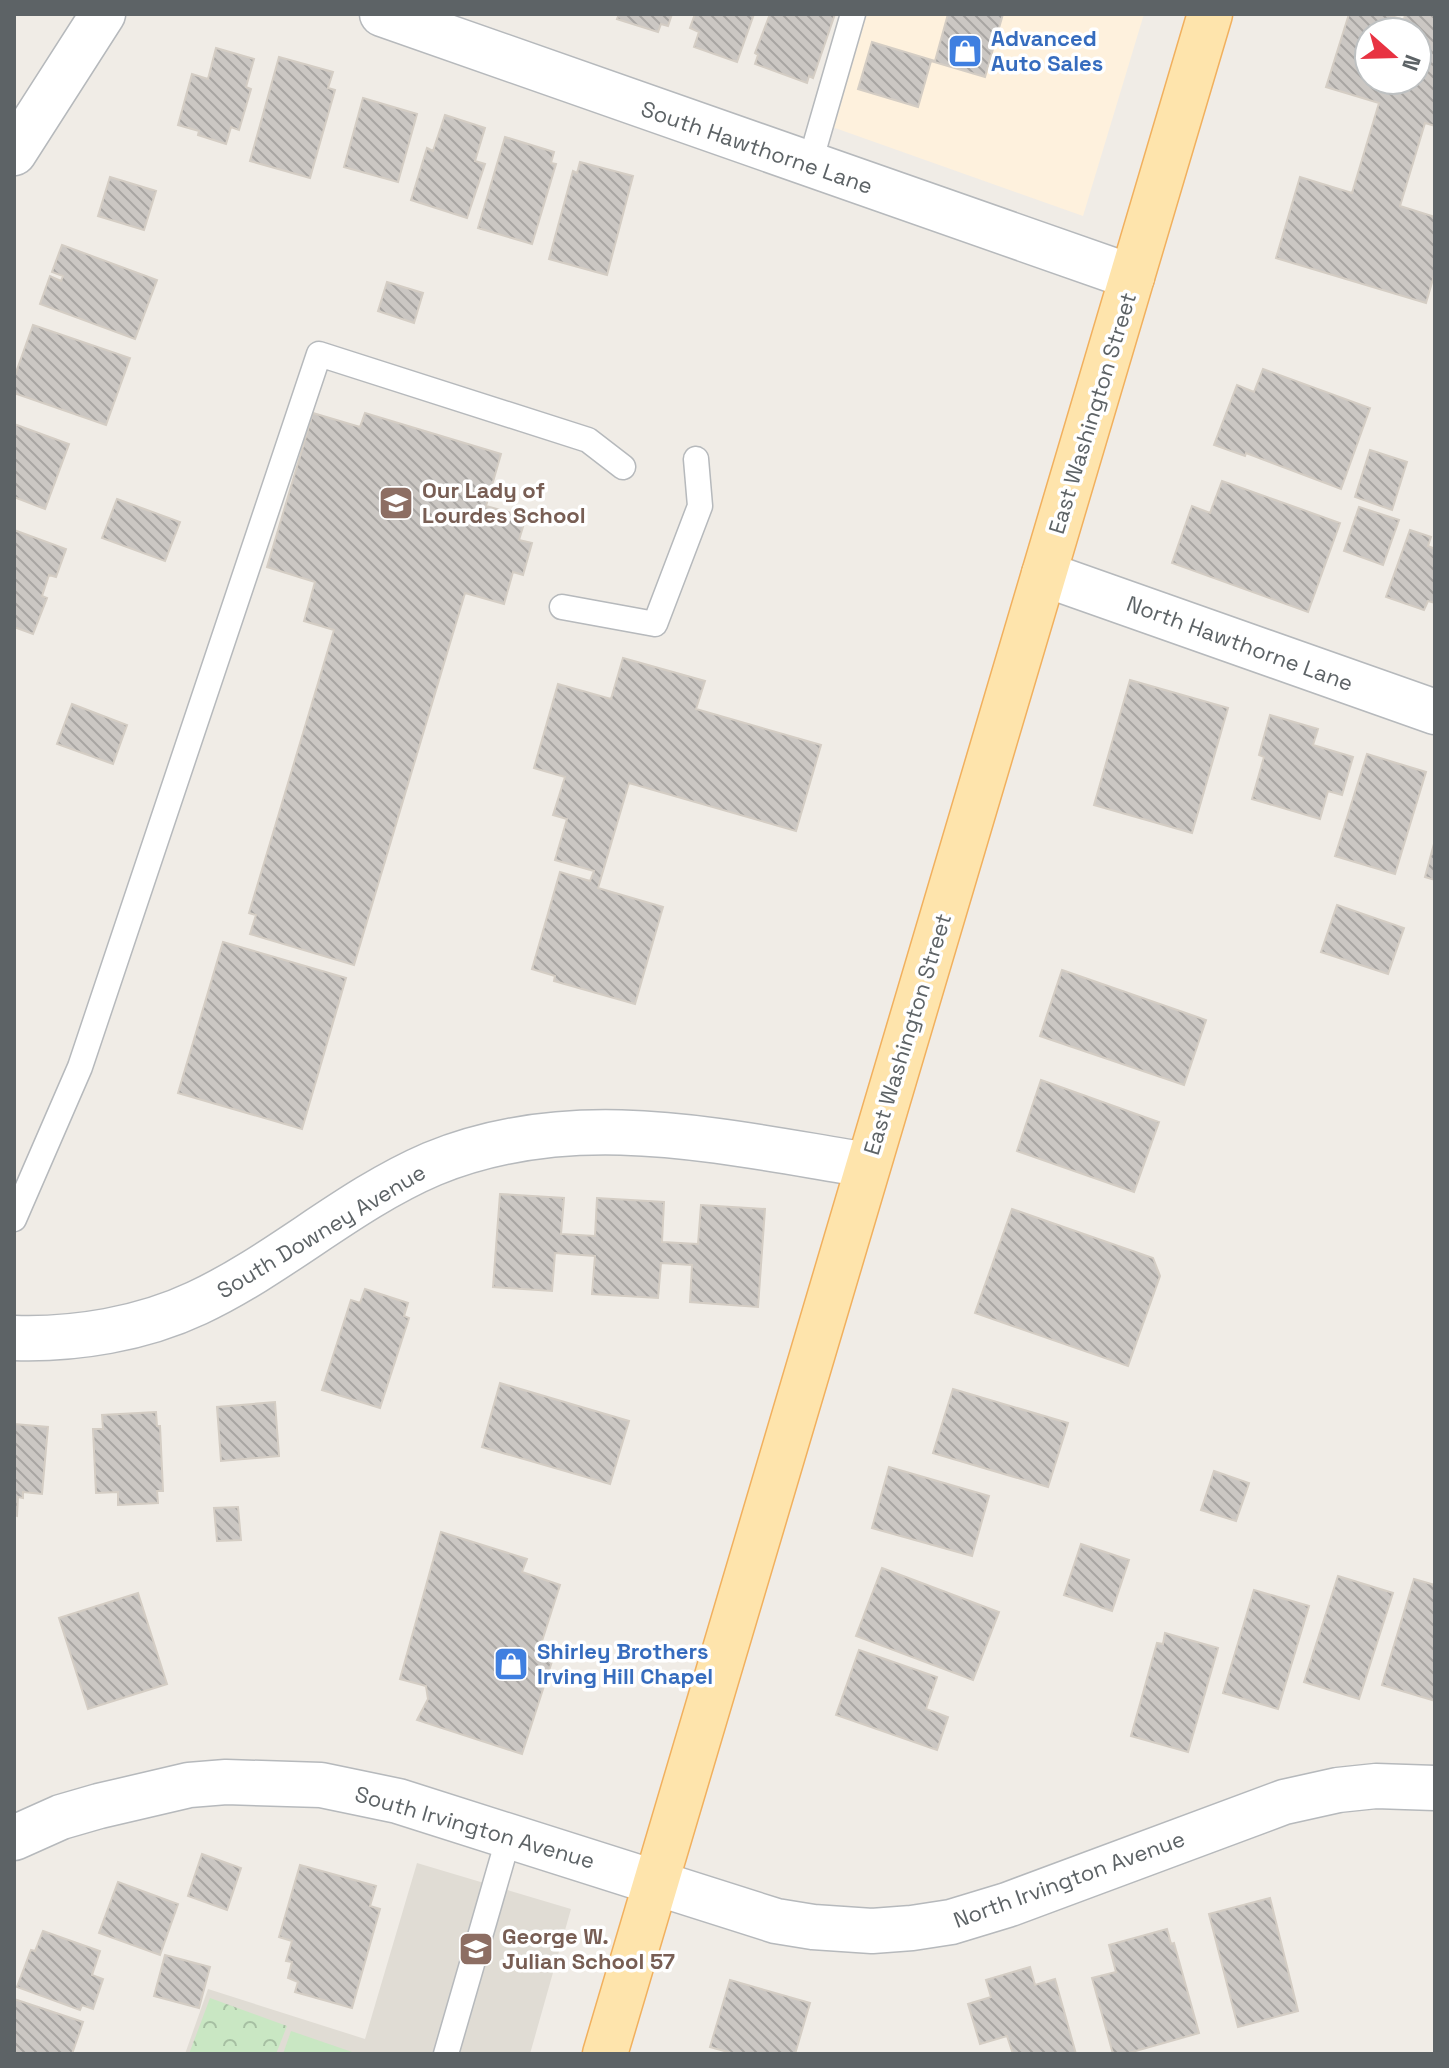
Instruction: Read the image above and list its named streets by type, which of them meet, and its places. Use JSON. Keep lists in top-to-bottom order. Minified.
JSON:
{"streets":{"main road":["East Washington Street"],"street":["South Hawthorne Lane","North Hawthorne Lane","South Downey Avenue","South Irvington Avenue","North Irvington Avenue"]},"crossings":[["South Hawthorne Lane","East Washington Street"],["East Washington Street","North Hawthorne Lane"],["East Washington Street","South Downey Avenue"],["East Washington Street","South Irvington Avenue"],["East Washington Street","North Irvington Avenue"],["South Irvington Avenue","North Irvington Avenue"]],"places":{"shop":["Advanced Auto Sales","Shirley Brothers Irving Hill Chapel"],"school or university":["Our Lady of Lourdes School","George W. Julian School 57"]},"north":"right"}
